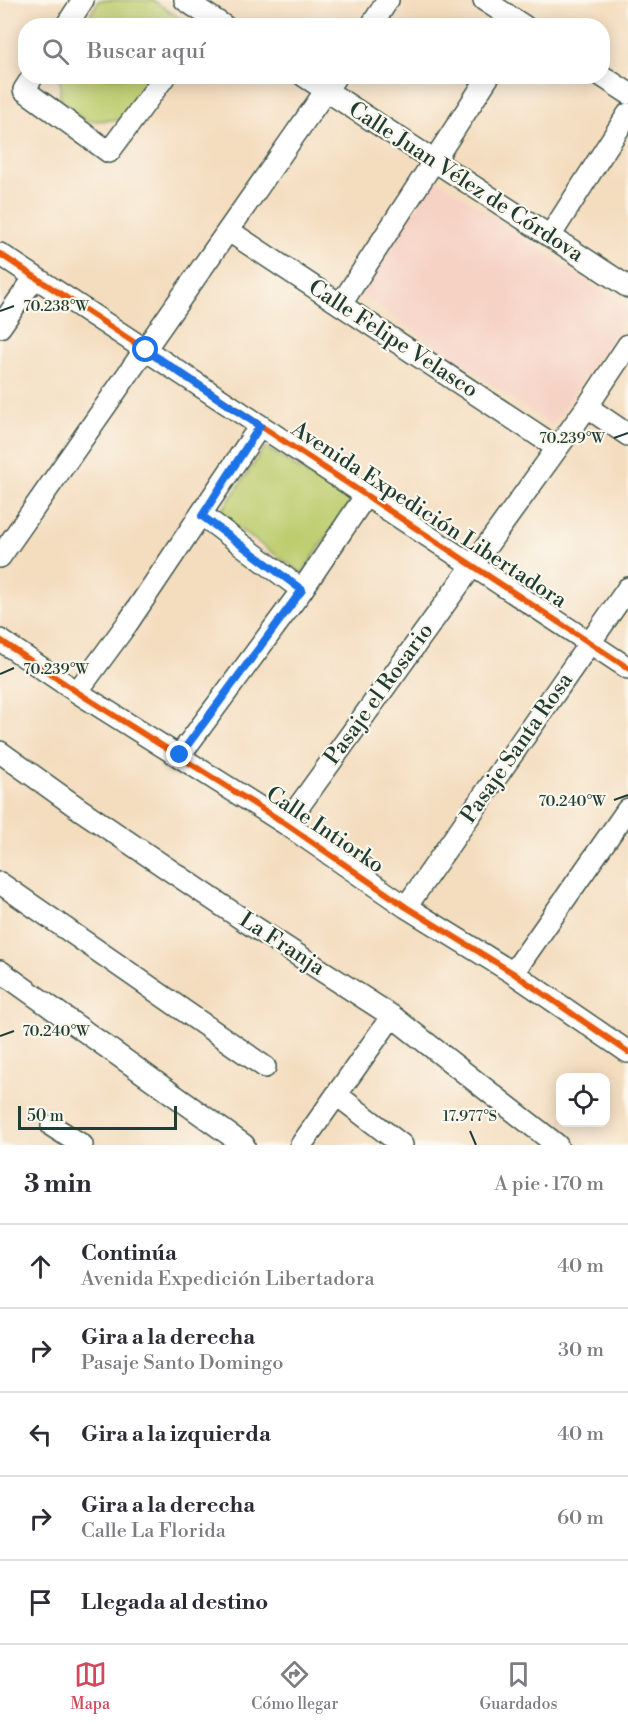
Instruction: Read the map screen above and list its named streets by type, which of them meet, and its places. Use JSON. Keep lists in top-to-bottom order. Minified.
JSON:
{"streets":{"street":["Calle Juan Vélez de Córdova","Calle Felipe Velasco","Avenida Expedición Libertadora","Pasaje el Rosario","Pasaje Santa Rosa","Calle Intiorko","La Franja"]},"crossings":[["Calle Felipe Velasco","Pasaje el Rosario"],["Avenida Expedición Libertadora","Pasaje el Rosario"],["Avenida Expedición Libertadora","Pasaje Santa Rosa"],["Pasaje el Rosario","Calle Intiorko"],["Pasaje Santa Rosa","Calle Intiorko"]],"scale_bar":"50 m","page":{"search":"Buscar aquí","scale":"50 m","heading":["3 min","A pie · 170 m"],"list":[["Continúa","Avenida Expedición Libertadora","40 m"],["Gira a la derecha","Pasaje Santo Domingo","30 m"],["Gira a la izquierda","40 m"],["Gira a la derecha","Calle La Florida","60 m"],"Llegada al destino"],"nav":["Mapa","Cómo llegar","Guardados"]},"coordinates":["70.238°W","70.239°W","70.240°W","17.977°S"]}
